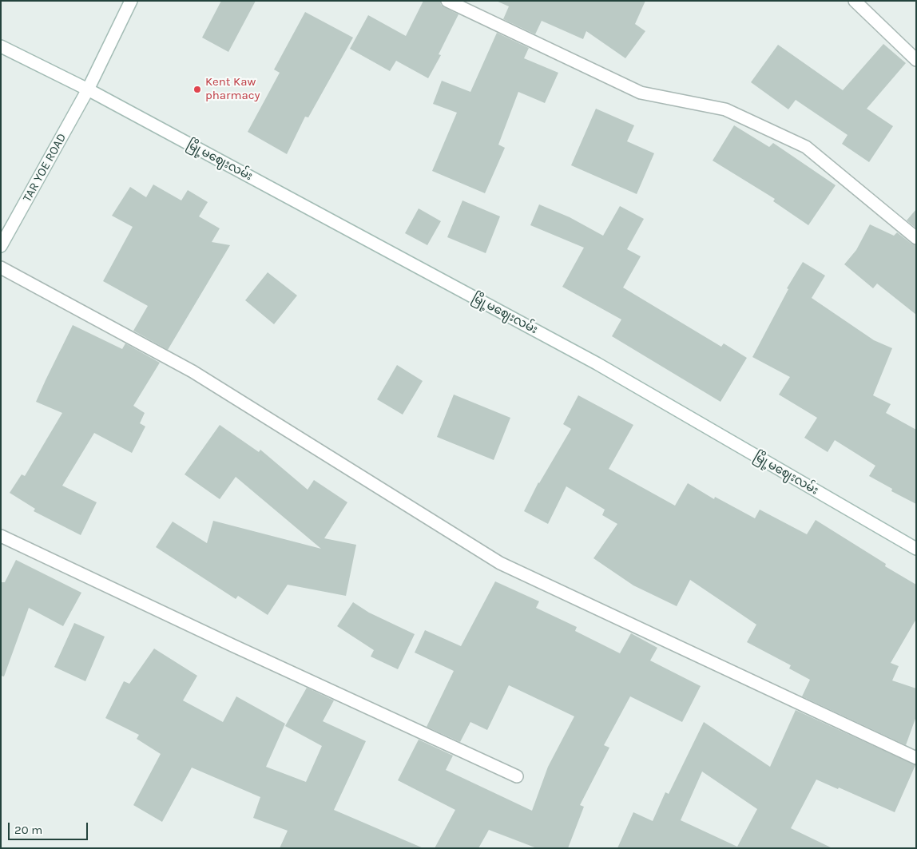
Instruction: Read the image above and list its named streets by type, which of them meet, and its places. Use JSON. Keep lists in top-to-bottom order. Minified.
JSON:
{"streets":{"street":["မြို့မဈေးလမ်း","TAR YOE ROAD"]},"crossings":[["မြို့မဈေးလမ်း","TAR YOE ROAD"]],"places":["Kent Kaw pharmacy"],"scale_bar":"20 m"}
